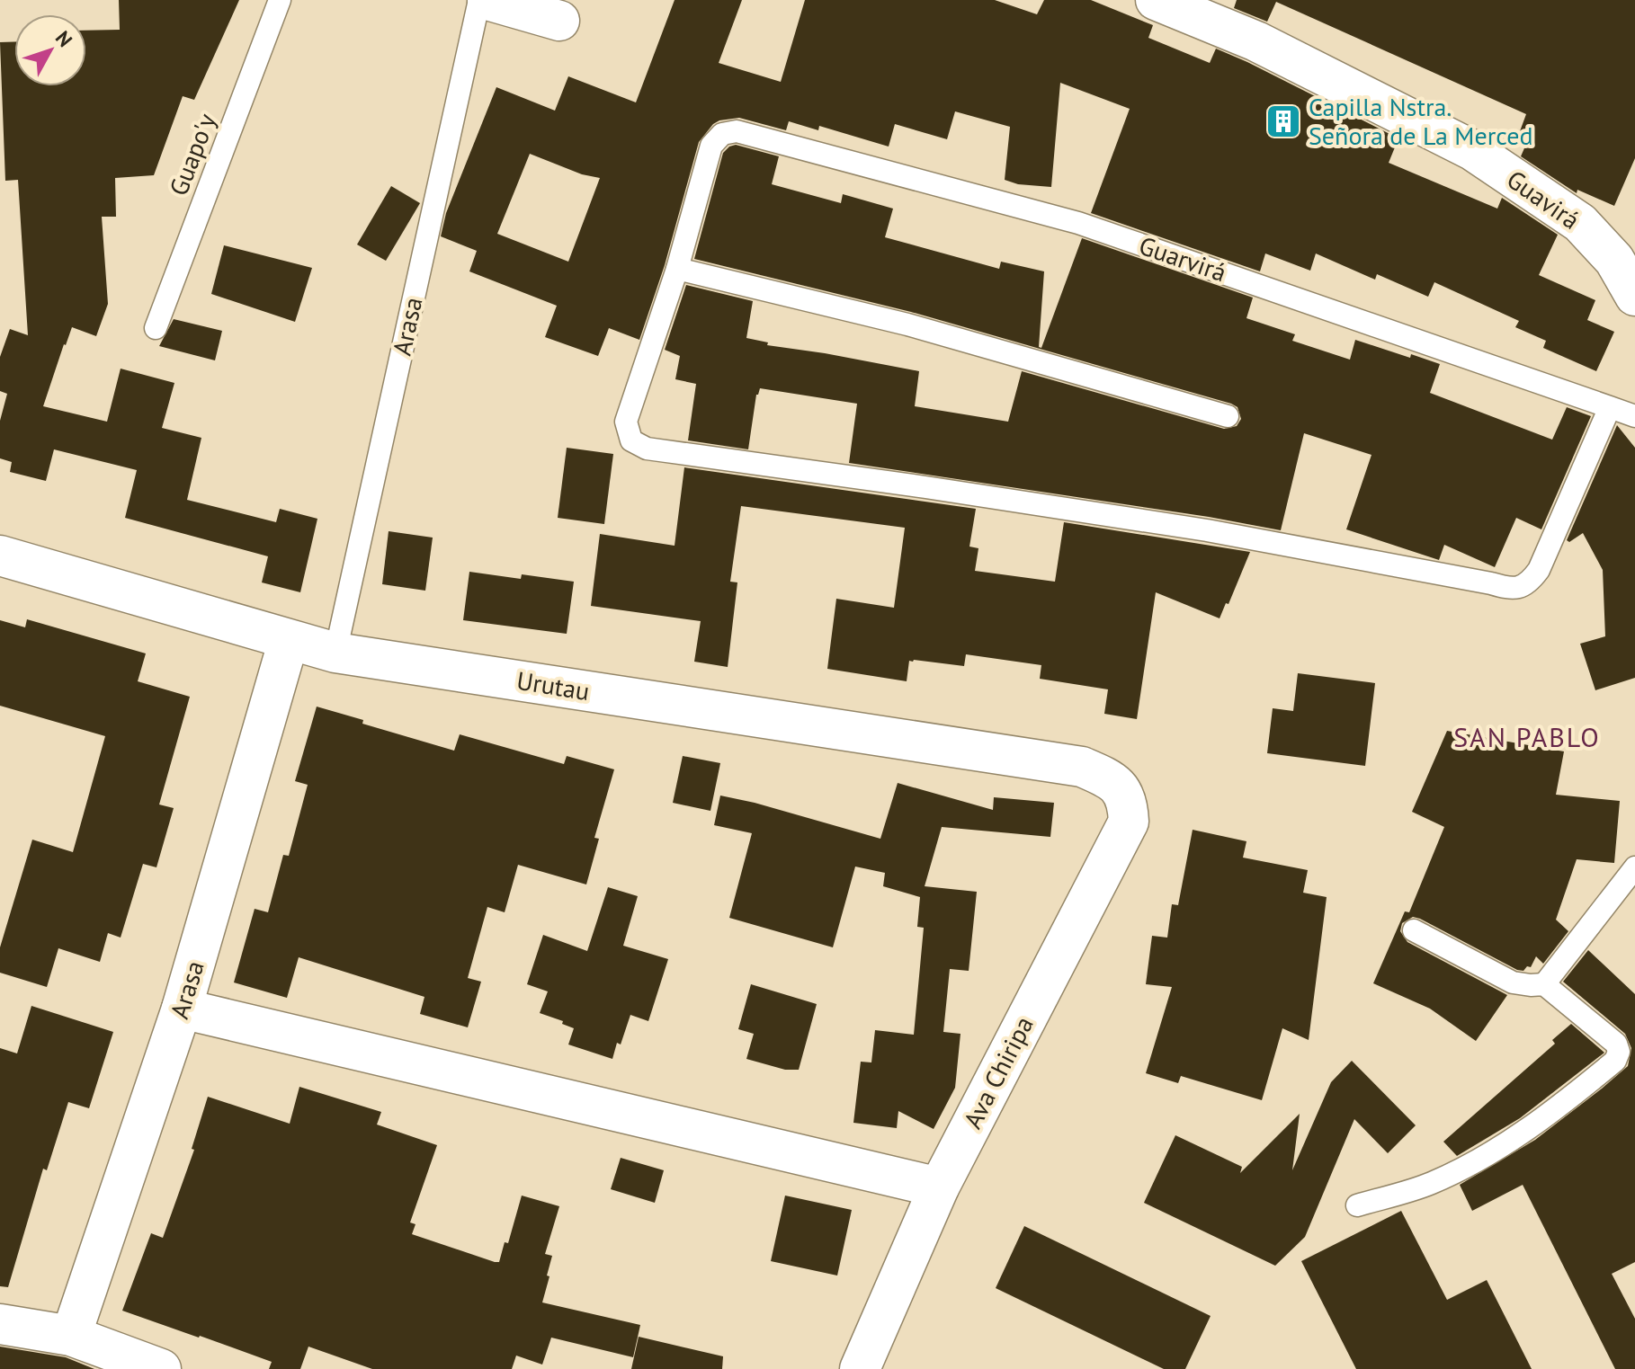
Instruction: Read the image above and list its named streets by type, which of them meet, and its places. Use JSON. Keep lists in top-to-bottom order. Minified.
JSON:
{"streets":{"street":["Guavirá","Arasa","Urutau","Ava Chiripa"],"lane":["Guapo'y","Guarvirá"]},"crossings":[["Arasa","Urutau"],["Urutau","Ava Chiripa"]],"districts":["SAN PABLO"],"places":{"building":["Capilla Nstra. Señora de La Merced"]},"north":"top right"}
